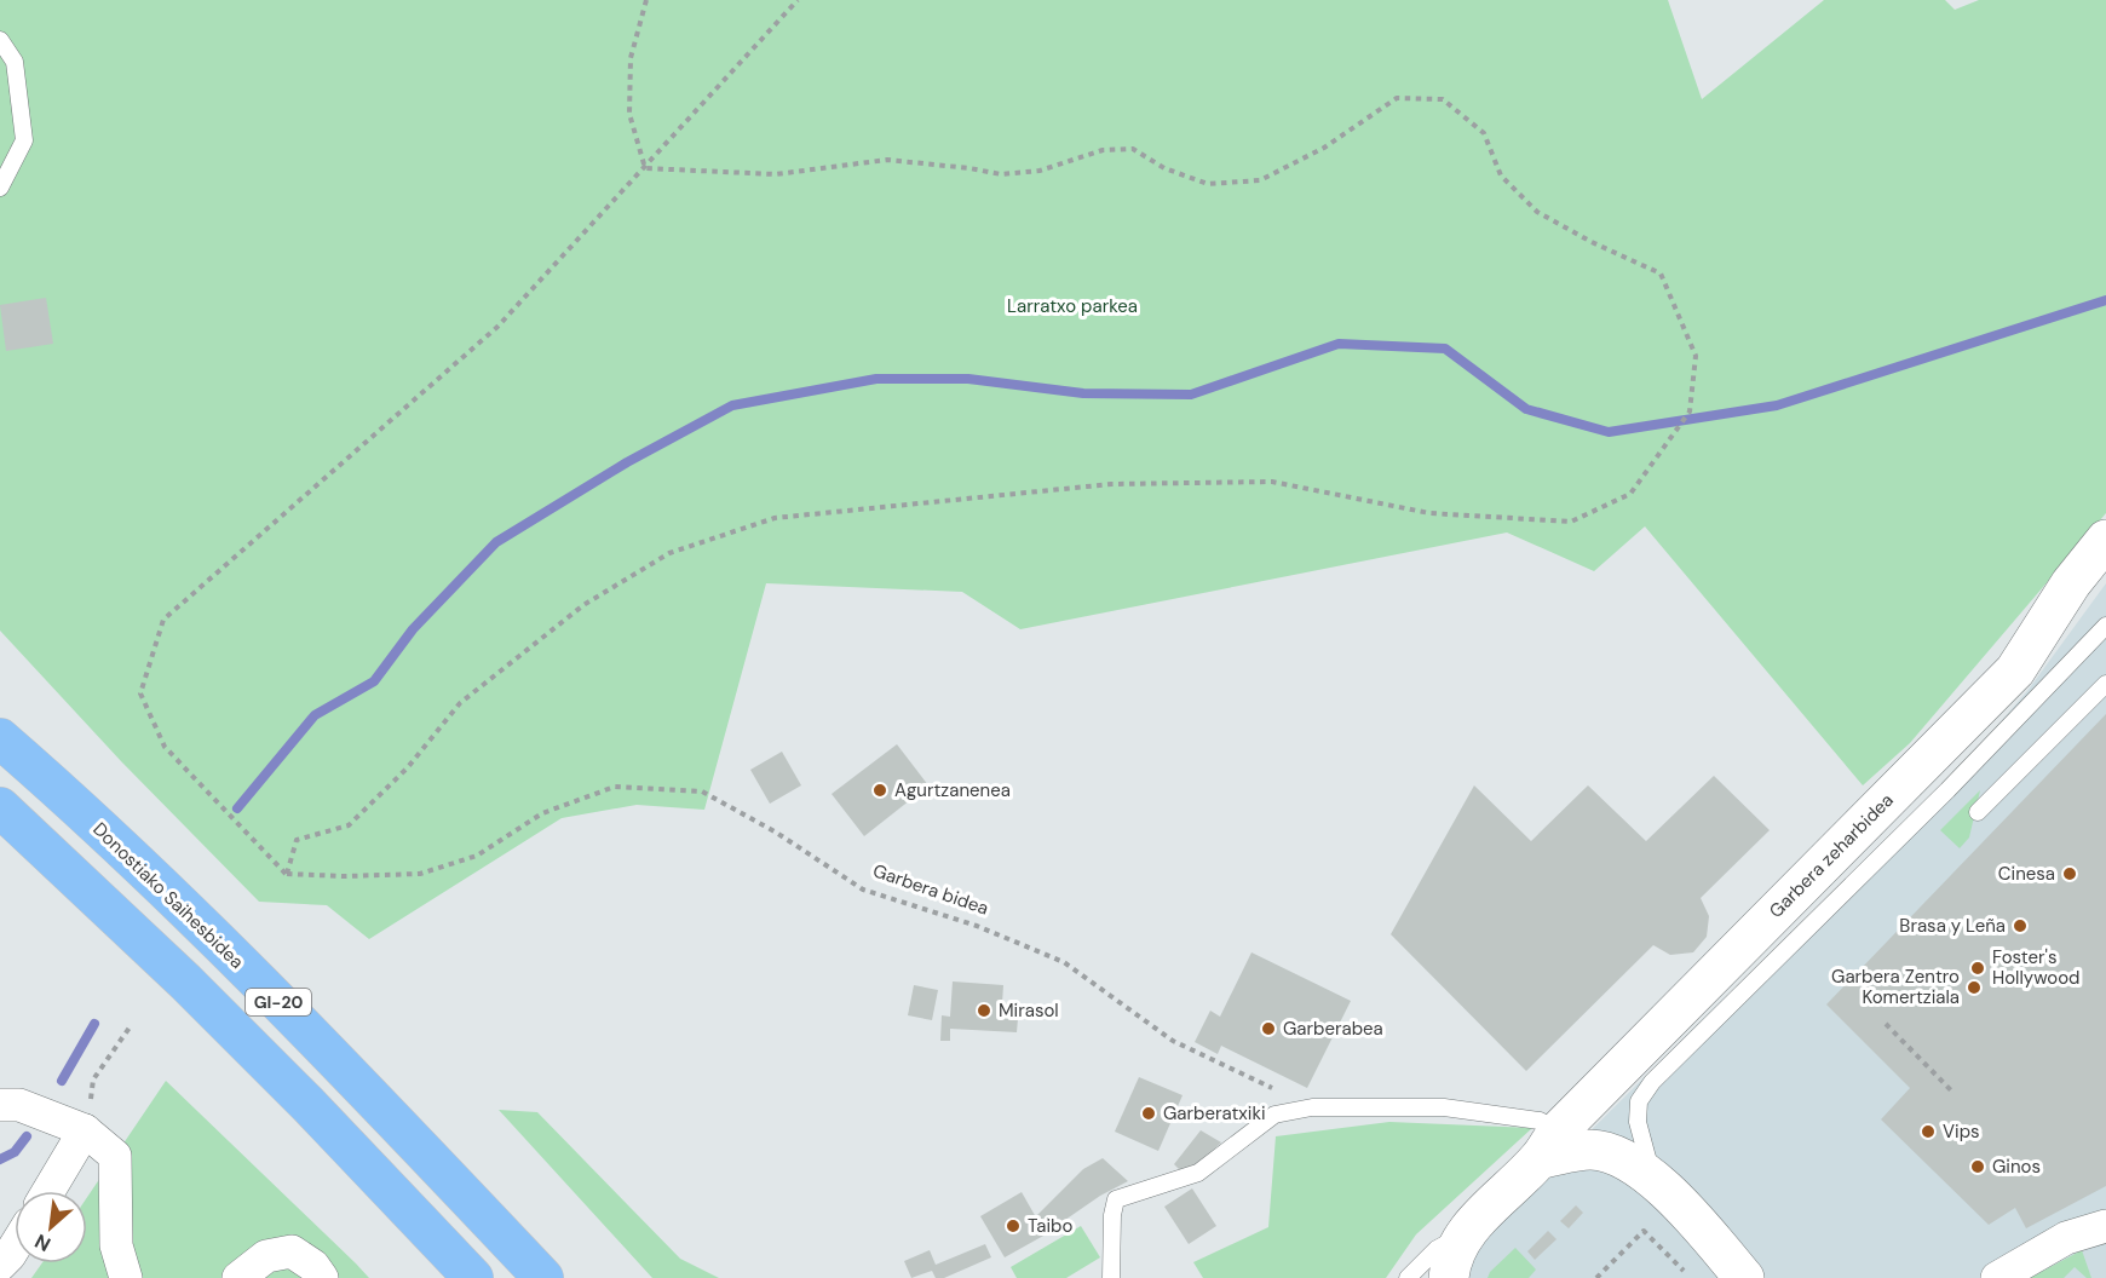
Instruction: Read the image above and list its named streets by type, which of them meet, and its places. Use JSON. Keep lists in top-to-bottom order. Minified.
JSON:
{"streets":{"highway":["Donostiako Saihesbidea","GI-20"],"street":["Garbera zeharbidea"],"path":["Garbera bidea"]},"parks":["Larratxo parkea"],"places":["Agurtzanenea","Cinesa","Brasa y Leña","Foster's Hollywood","Garbera Zentro Komertziala","Mirasol","Garberabea","Garberatxiki","Vips","Ginos","Taibo"],"north":"bottom left"}
